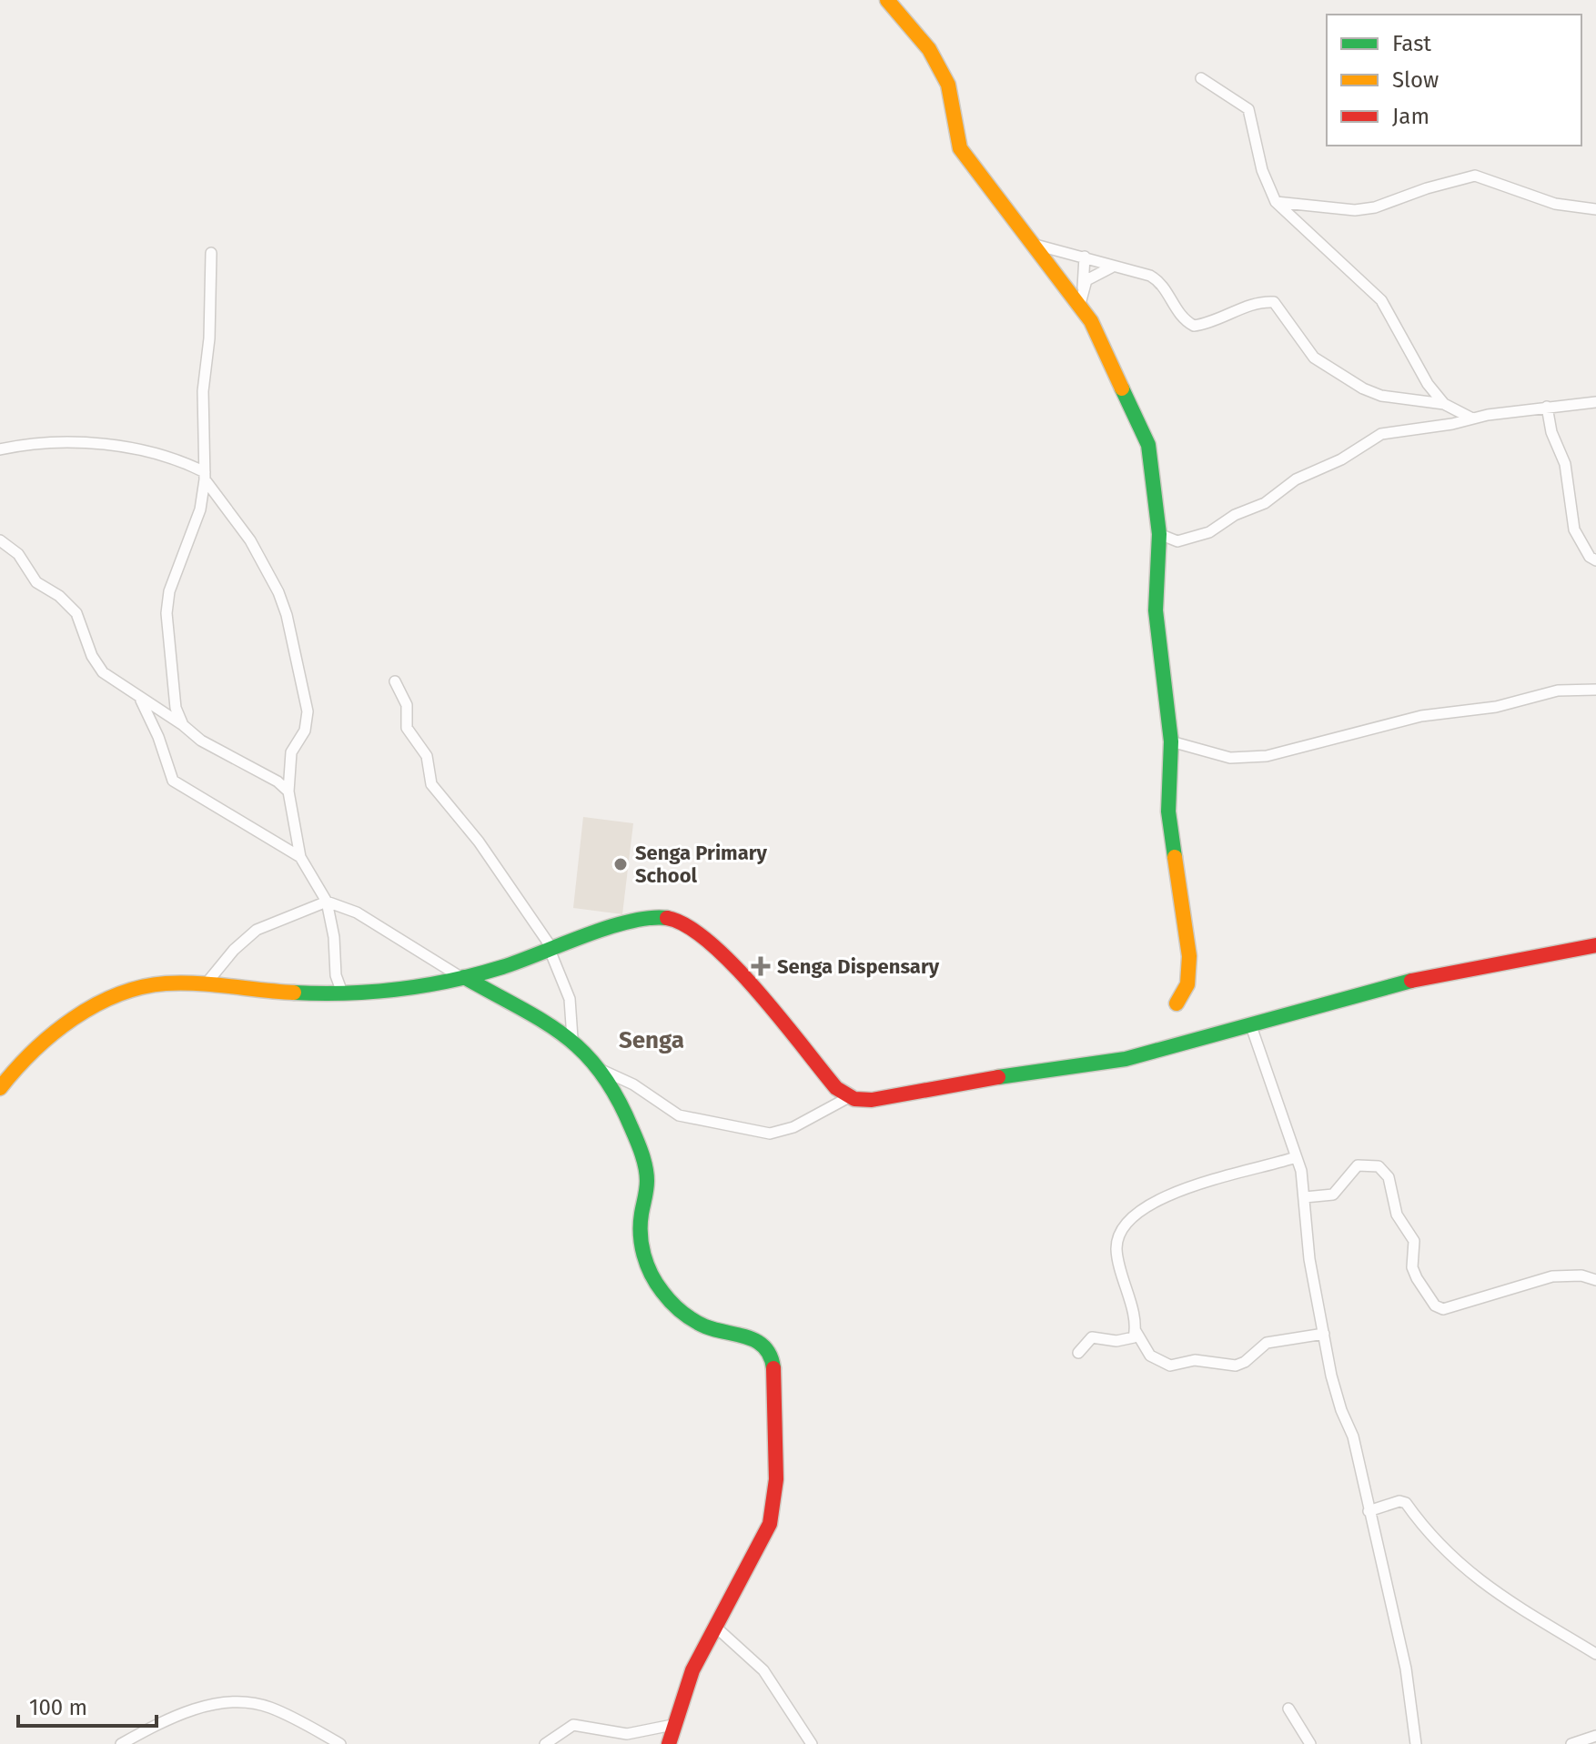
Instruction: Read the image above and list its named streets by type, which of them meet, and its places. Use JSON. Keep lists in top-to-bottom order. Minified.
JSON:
{"districts":["Senga"],"places":{"other":["Senga Primary School"],"health":["Senga Dispensary"]},"legend":["Fast","Slow","Jam"],"scale_bar":"100 m"}
